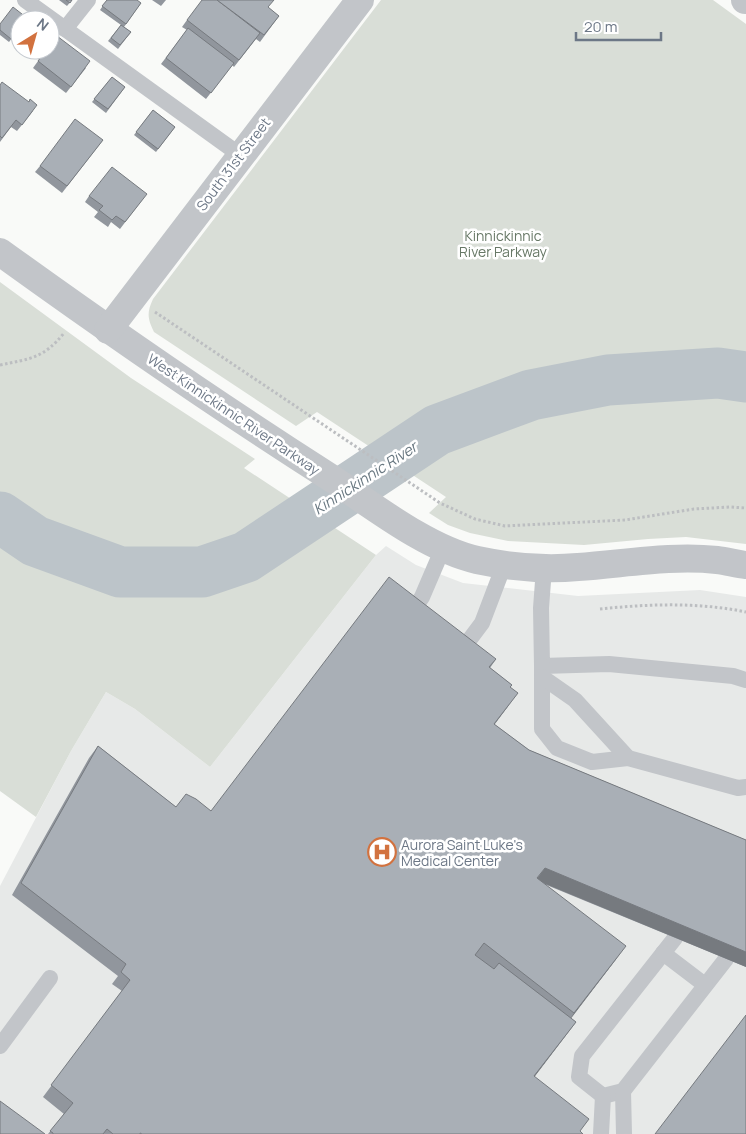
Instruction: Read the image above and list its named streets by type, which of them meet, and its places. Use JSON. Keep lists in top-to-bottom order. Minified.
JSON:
{"streets":{"street":["South 31st Street","West Kinnickinnic River Parkway"]},"crossings":[["South 31st Street","West Kinnickinnic River Parkway"]],"water":["Kinnickinnic River"],"parks":["Kinnickinnic River Parkway"],"places":{"hospital":["Aurora Saint Luke's Medical Center"]},"scale_bar":"20 m","north":"top right"}
